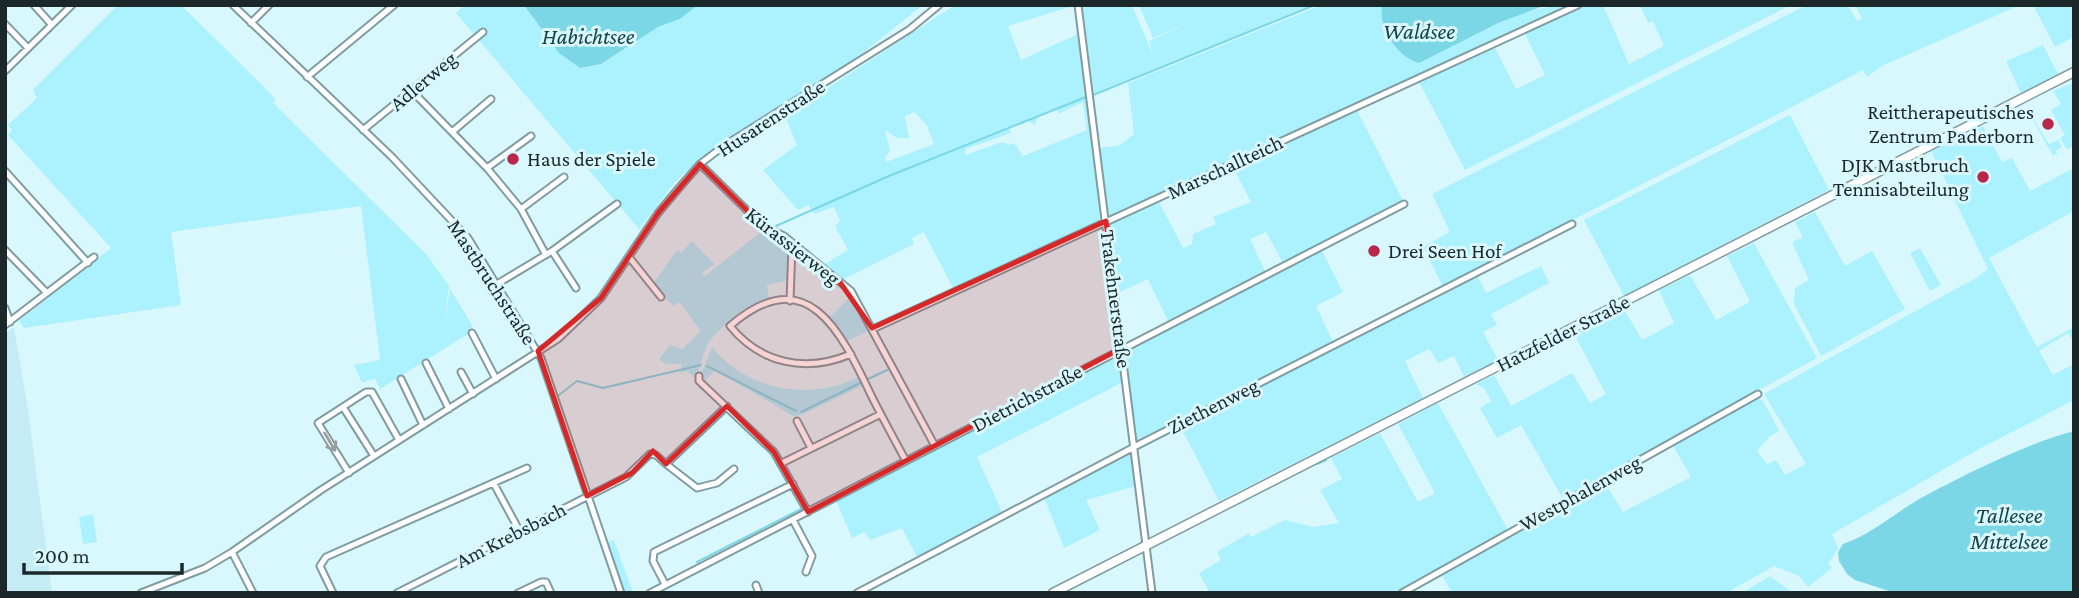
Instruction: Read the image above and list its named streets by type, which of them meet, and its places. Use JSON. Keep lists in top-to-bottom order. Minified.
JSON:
{"streets":{"street":["Adlerweg","Husarenstraße","Marschallteich","Kürassierweg","Mastbruchstraße","Trakehnerstraße","Hatzfelder Straße","Dietrichstraße","Ziethenweg","Westphalenweg","Am Krebsbach"]},"crossings":[["Adlerweg","Mastbruchstraße"],["Husarenstraße","Kürassierweg"],["Husarenstraße","Mastbruchstraße"],["Marschallteich","Kürassierweg"],["Marschallteich","Trakehnerstraße"],["Kürassierweg","Dietrichstraße"],["Mastbruchstraße","Am Krebsbach"],["Trakehnerstraße","Hatzfelder Straße"],["Trakehnerstraße","Dietrichstraße"],["Trakehnerstraße","Ziethenweg"]],"water":["Waldsee","Habichtsee","Tallesee Mittelsee"],"places":["Reittherapeutisches Zentrum Paderborn","Haus der Spiele","DJK Mastbruch Tennisabteilung","Drei Seen Hof"],"scale_bar":"200 m"}
